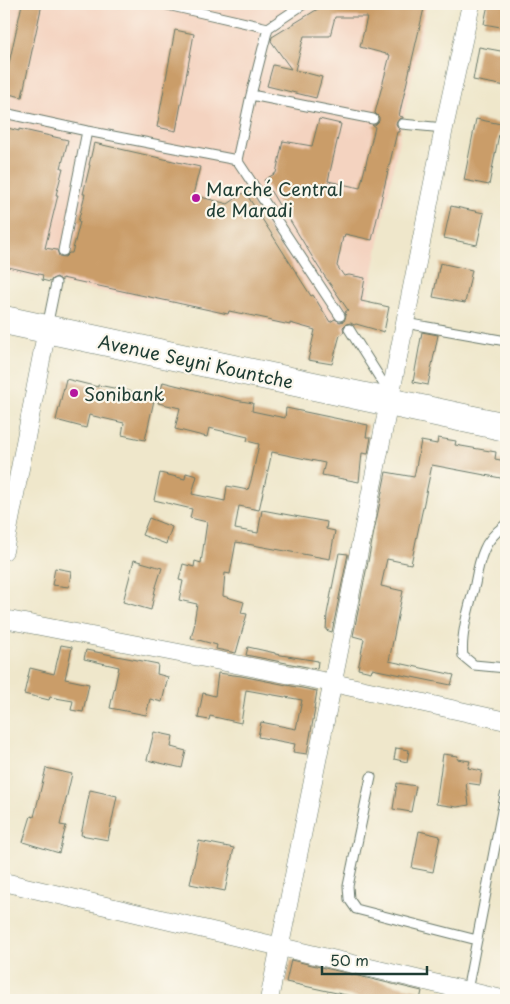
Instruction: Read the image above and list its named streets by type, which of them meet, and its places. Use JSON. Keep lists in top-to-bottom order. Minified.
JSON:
{"streets":{"highway":["Avenue Seyni Kountche"]},"places":["Marché Central de Maradi","Sonibank"],"scale_bar":"50 m"}
